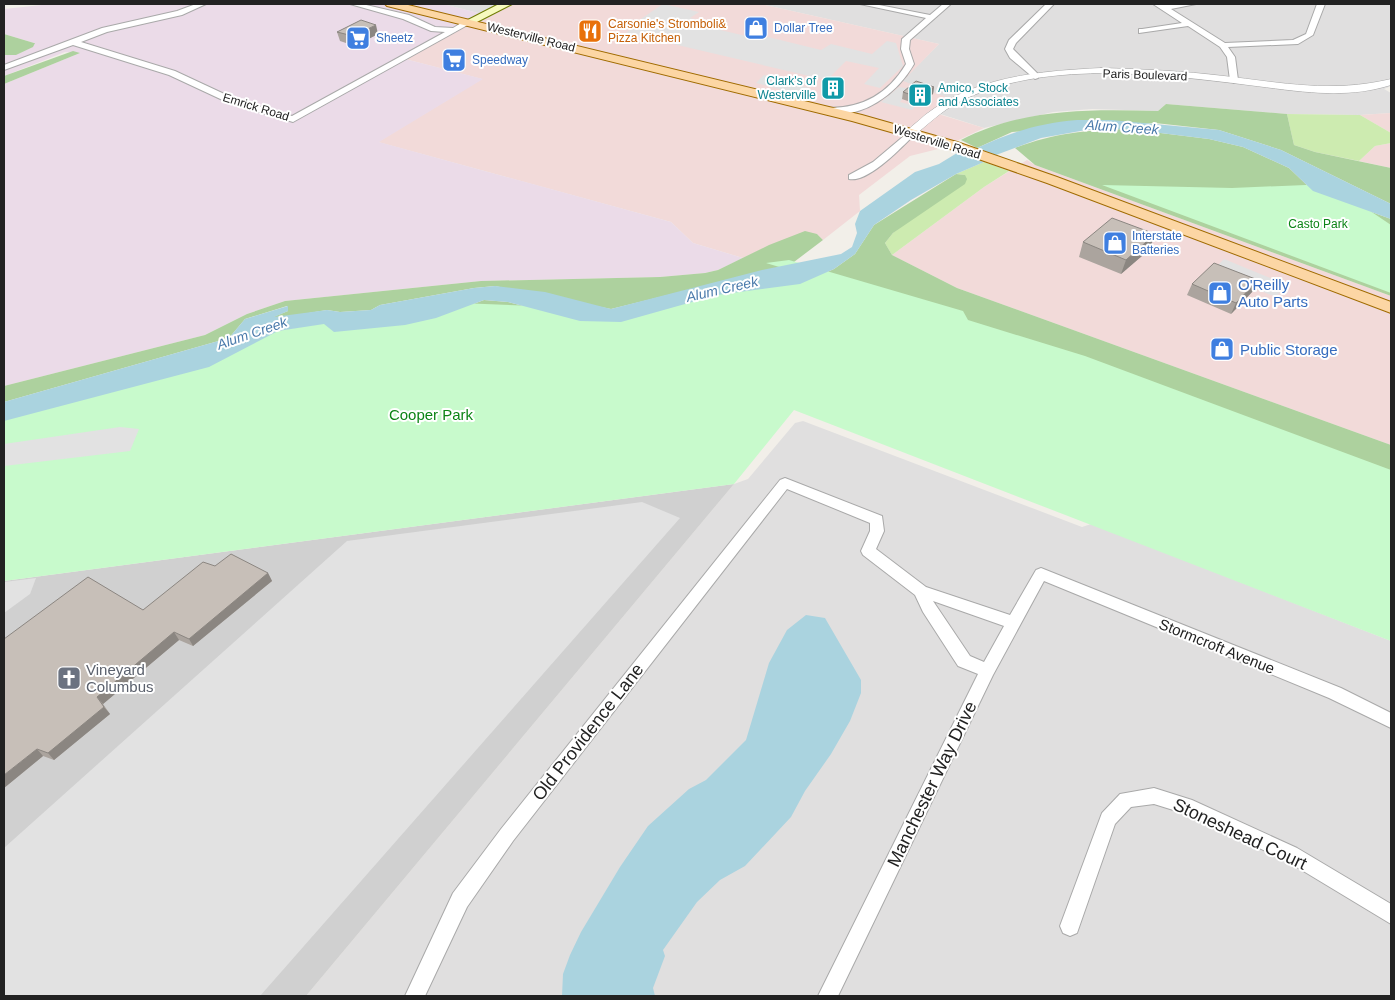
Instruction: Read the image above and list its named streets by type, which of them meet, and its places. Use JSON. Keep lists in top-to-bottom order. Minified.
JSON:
{"streets":{"main road":["Westerville Road"],"street":["Paris Boulevard","Emrick Road","Stormcroft Avenue","Old Providence Lane","Manchester Way Drive","Stoneshead Court"]},"crossings":[["Westerville Road","Paris Boulevard"],["Westerville Road","Emrick Road"],["Stormcroft Avenue","Manchester Way Drive"]],"water":["Alum Creek"],"parks":["Casto Park","Cooper Park"],"places":{"shop":["Dollar Tree","Interstate Batteries","O'Reilly Auto Parts","Public Storage"],"restaurant":["Carsonie's Stromboli& Pizza Kitchen"],"supermarket":["Sheetz","Speedway"],"building":["Clark's of Westerville","Amico, Stock and Associates"],"church":["Vineyard Columbus"]}}
